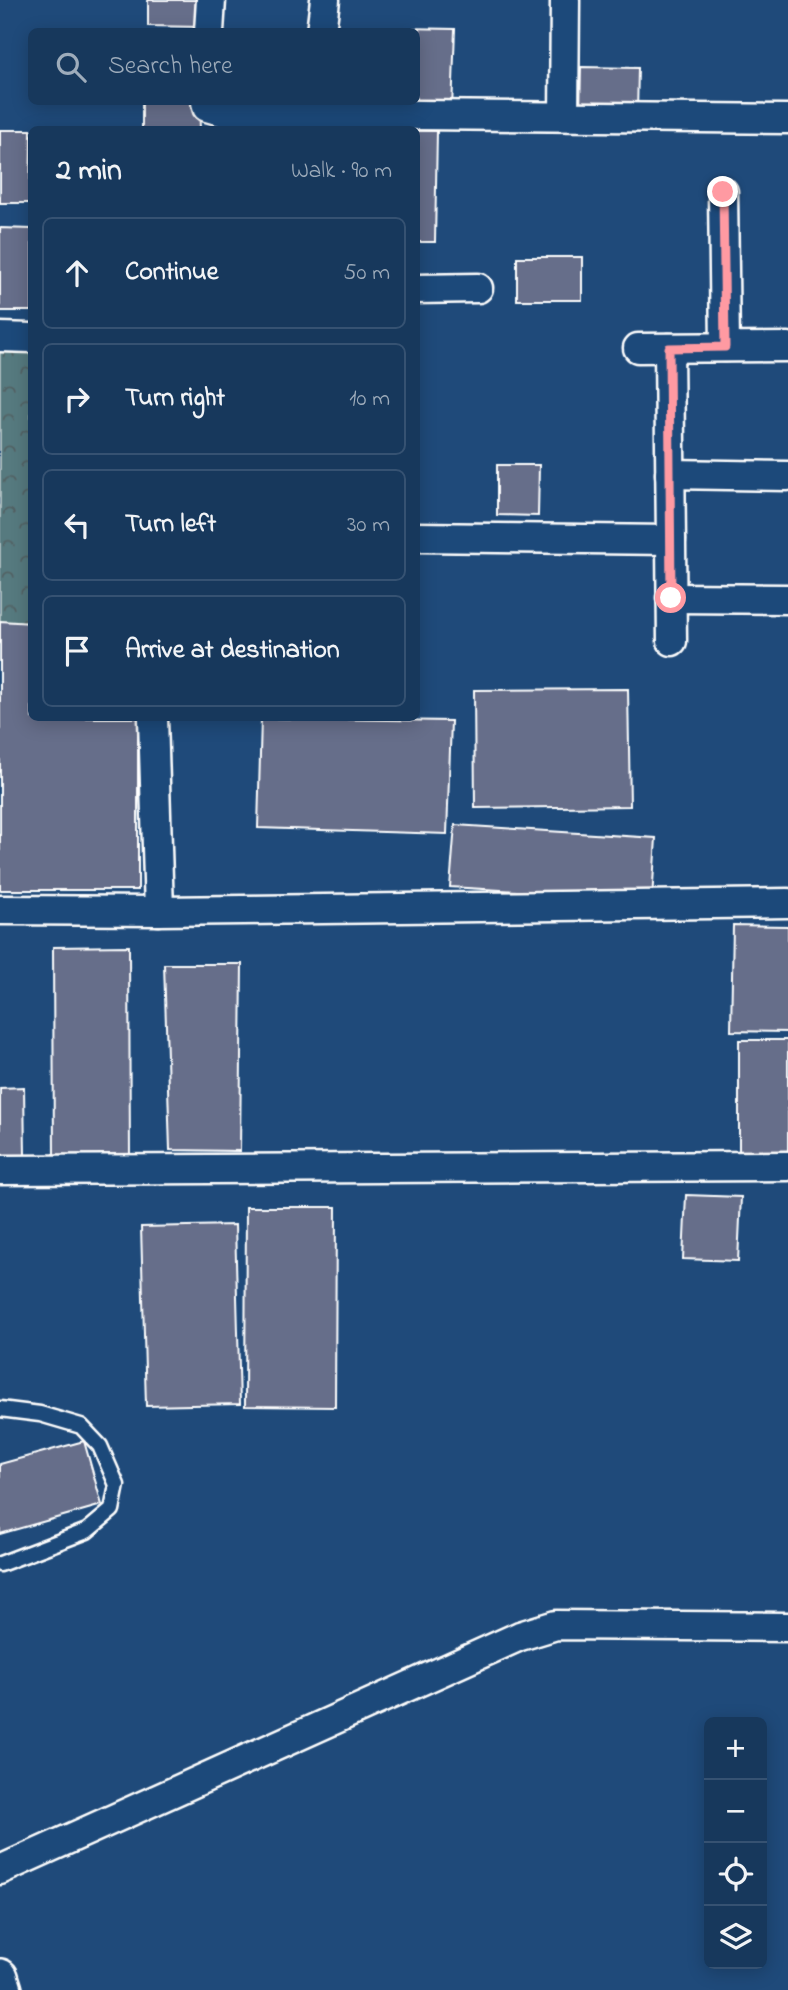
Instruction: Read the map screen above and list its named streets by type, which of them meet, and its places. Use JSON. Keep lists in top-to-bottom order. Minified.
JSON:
{"page":{"search":"Search here","heading":["2 min","Walk · 90 m"],"list":[["Continue","50 m"],["Turn right","10 m"],["Turn left","30 m"],"Arrive at destination"],"map_buttons":["+","−"]}}
